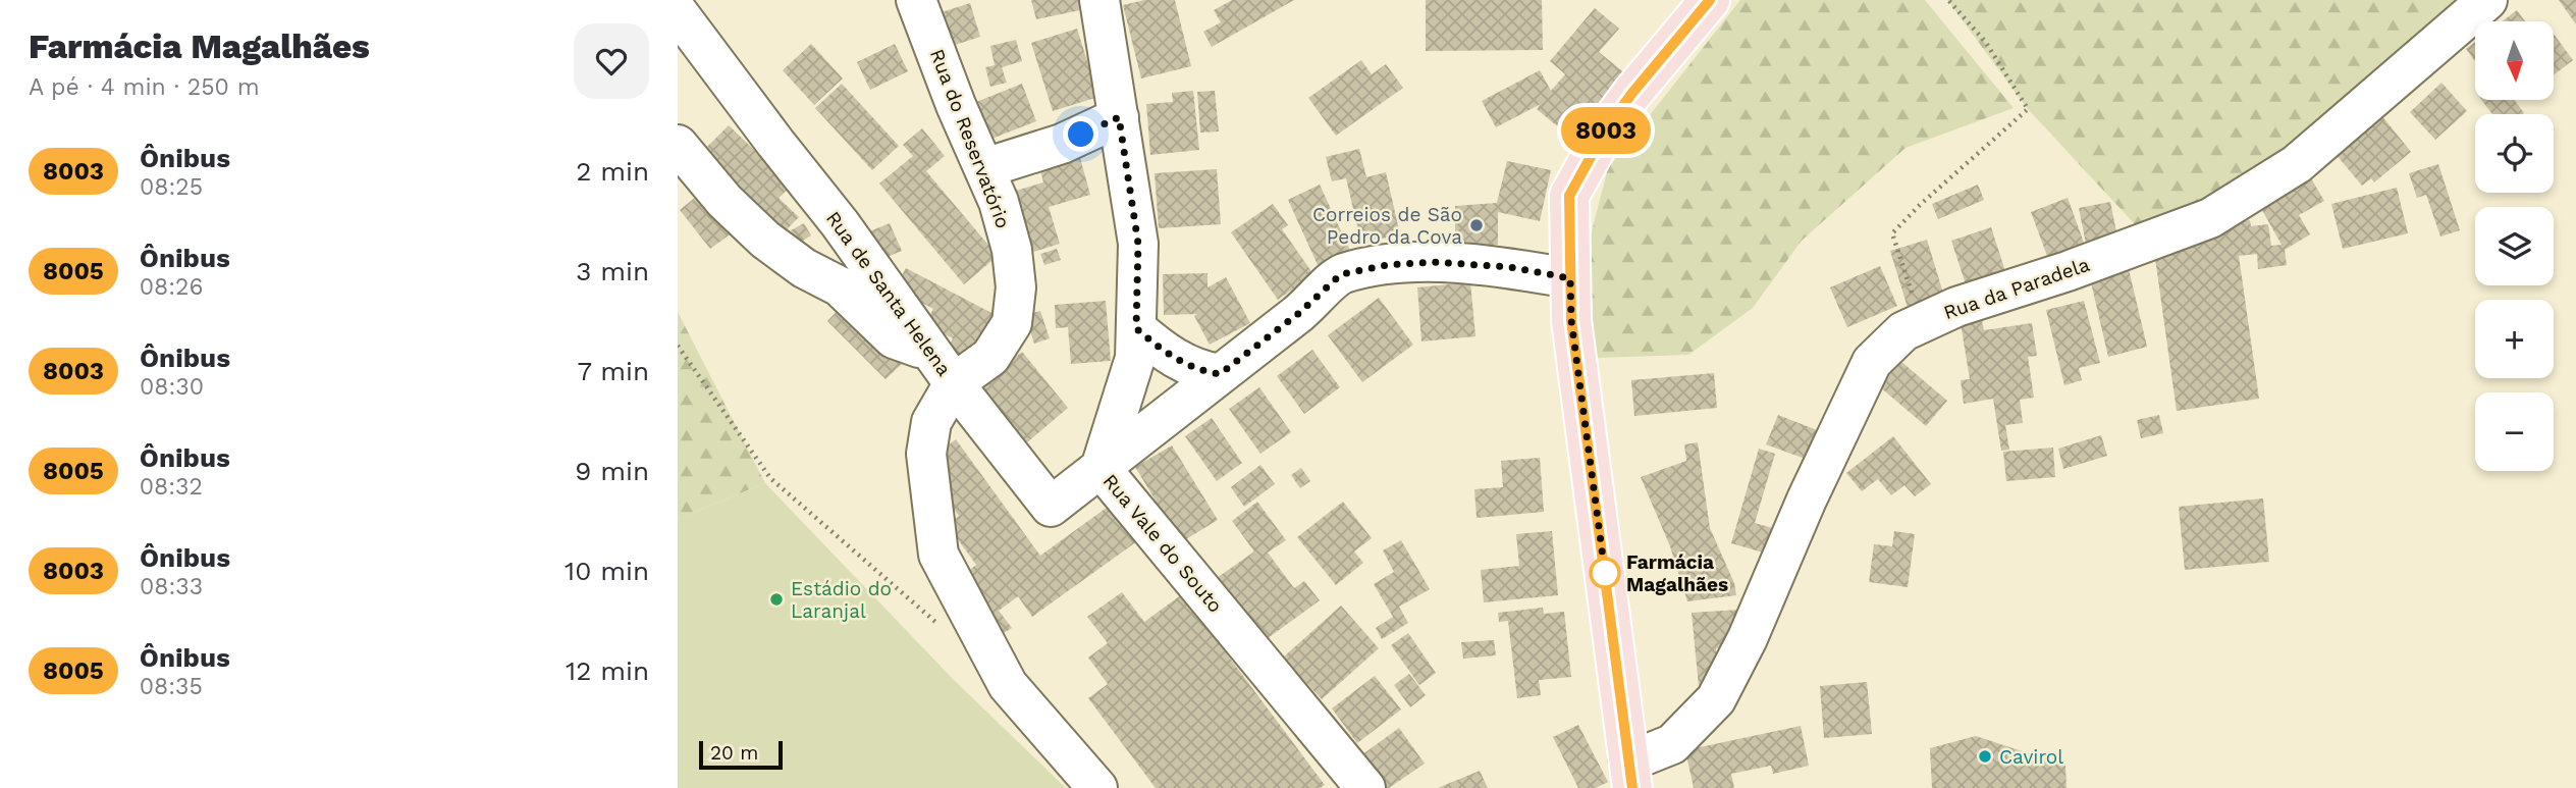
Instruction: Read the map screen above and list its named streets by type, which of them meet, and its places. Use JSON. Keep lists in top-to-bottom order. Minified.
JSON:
{"streets":{"street":["Rua do Reservatório","Rua da Paradela","Rua de Santa Helena","Rua Vale do Souto"]},"crossings":[["Rua do Reservatório","Rua de Santa Helena"]],"places":["Correios de São Pedro da Cova","Farmácia Magalhães","Estádio do Laranjal","Cavirol"],"lines":["bus line 8003"],"scale_bar":"20 m","north":"bottom","page":{"heading":["Farmácia Magalhães","A pé · 4 min · 250 m"],"on_map":"8003","map_buttons":["+","−"],"list":[{"mark":"8003","name":"Ônibus","note":"08:25","value":"2 min"},{"mark":"8005","name":"Ônibus","note":"08:26","value":"3 min"},{"mark":"8003","name":"Ônibus","note":"08:30","value":"7 min"},{"mark":"8005","name":"Ônibus","note":"08:32","value":"9 min"},{"mark":"8003","name":"Ônibus","note":"08:33","value":"10 min"},{"mark":"8005","name":"Ônibus","note":"08:35","value":"12 min"}],"scale":"20 m"}}
